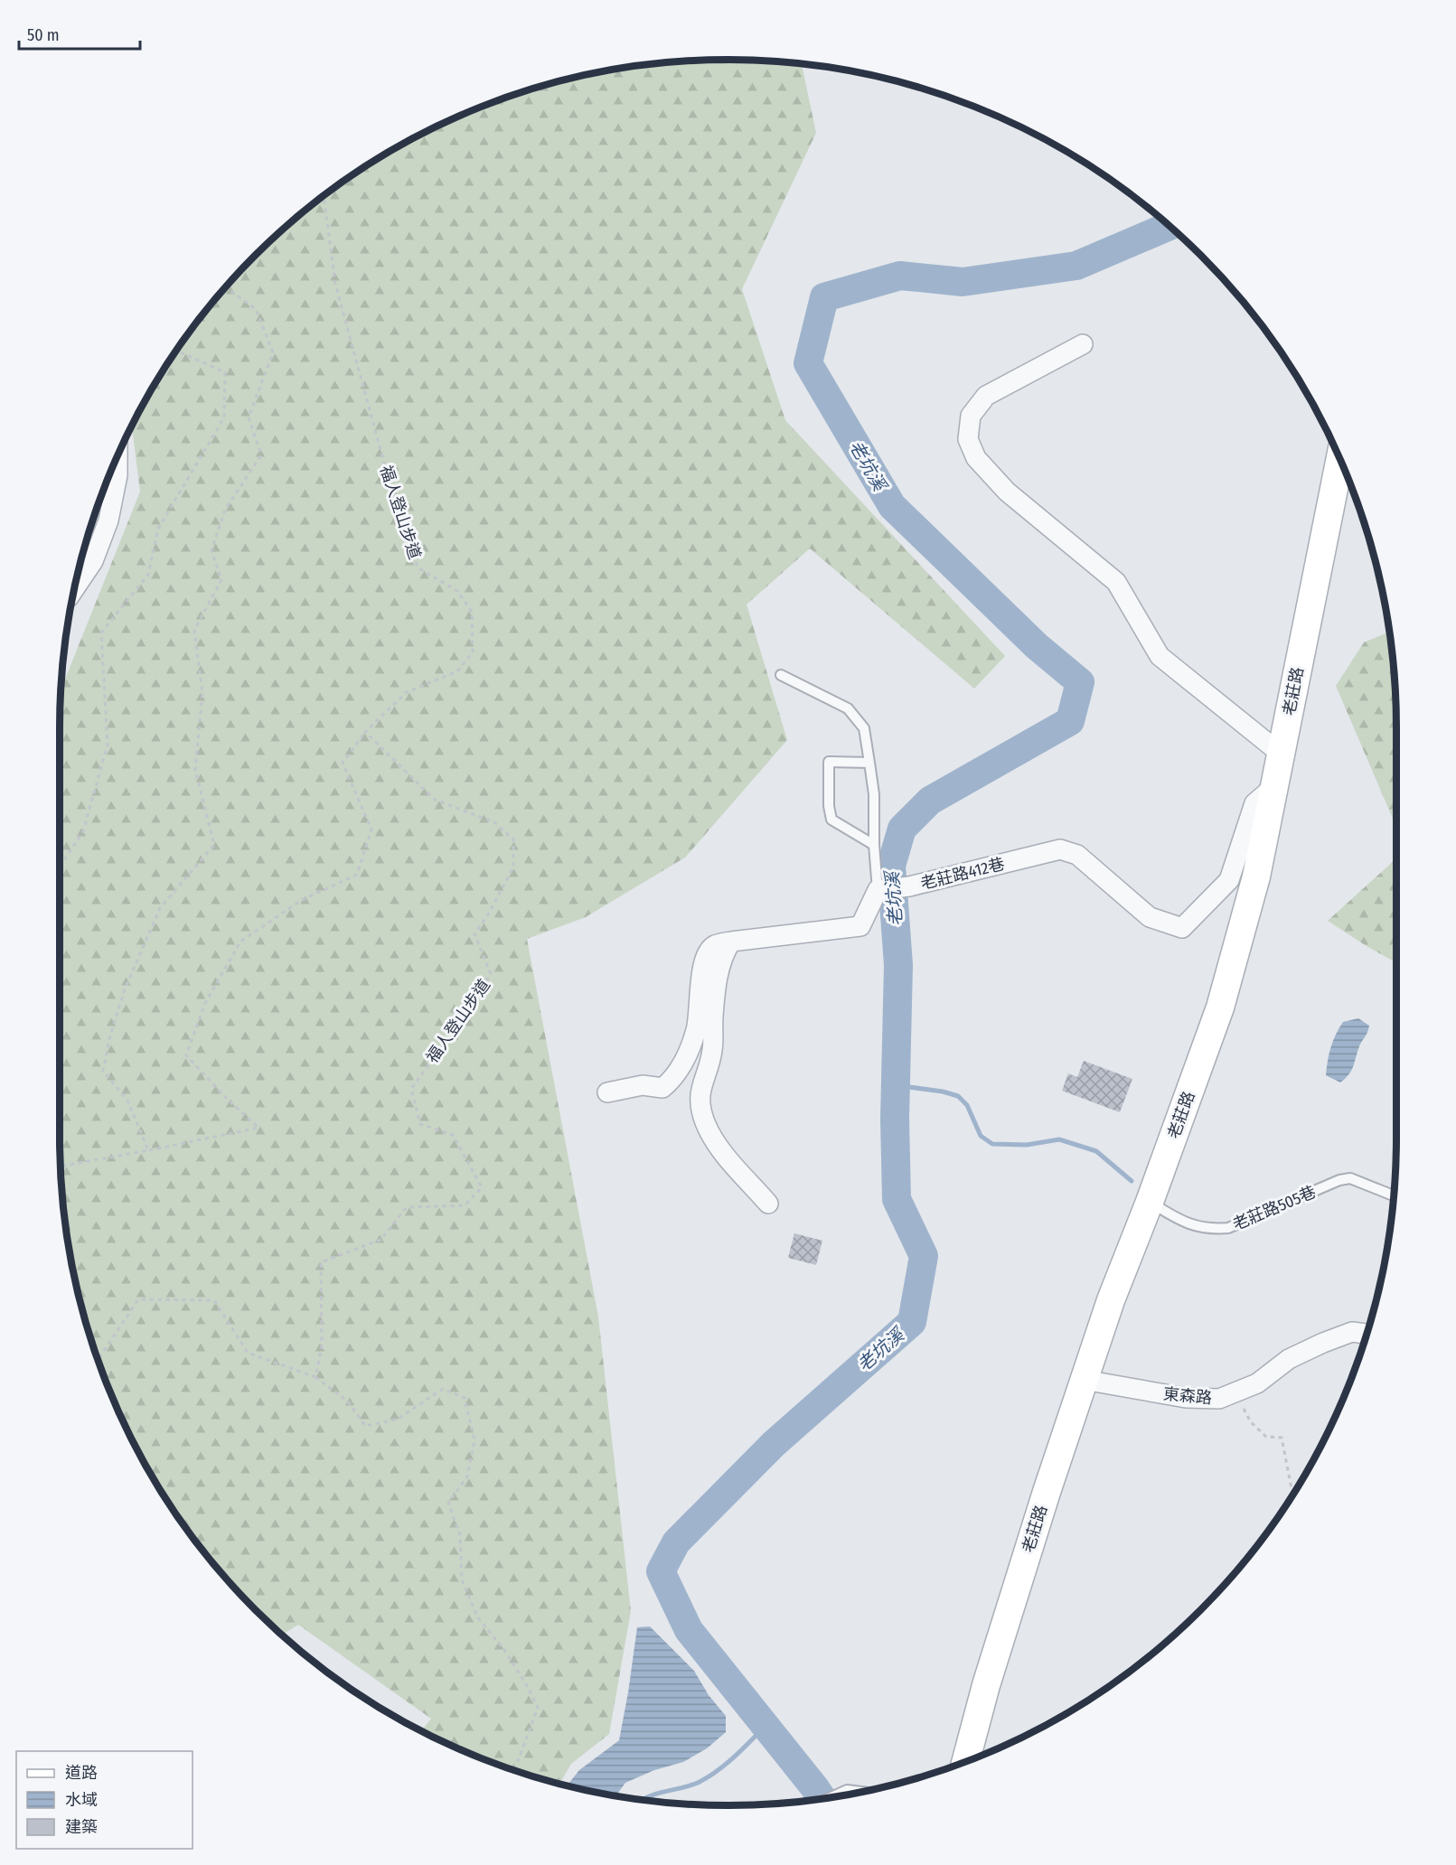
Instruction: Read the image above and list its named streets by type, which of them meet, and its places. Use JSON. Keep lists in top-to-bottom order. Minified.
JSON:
{"streets":{"street":["老莊路","老莊路412巷","東森路"],"lane":["老莊路505巷"],"path":["福人登山步道"]},"crossings":[["老莊路","老莊路412巷"],["老莊路","老莊路505巷"],["老莊路","東森路"]],"water":["老坑溪"],"legend":["道路","水域","建築"],"scale_bar":"50 m"}
